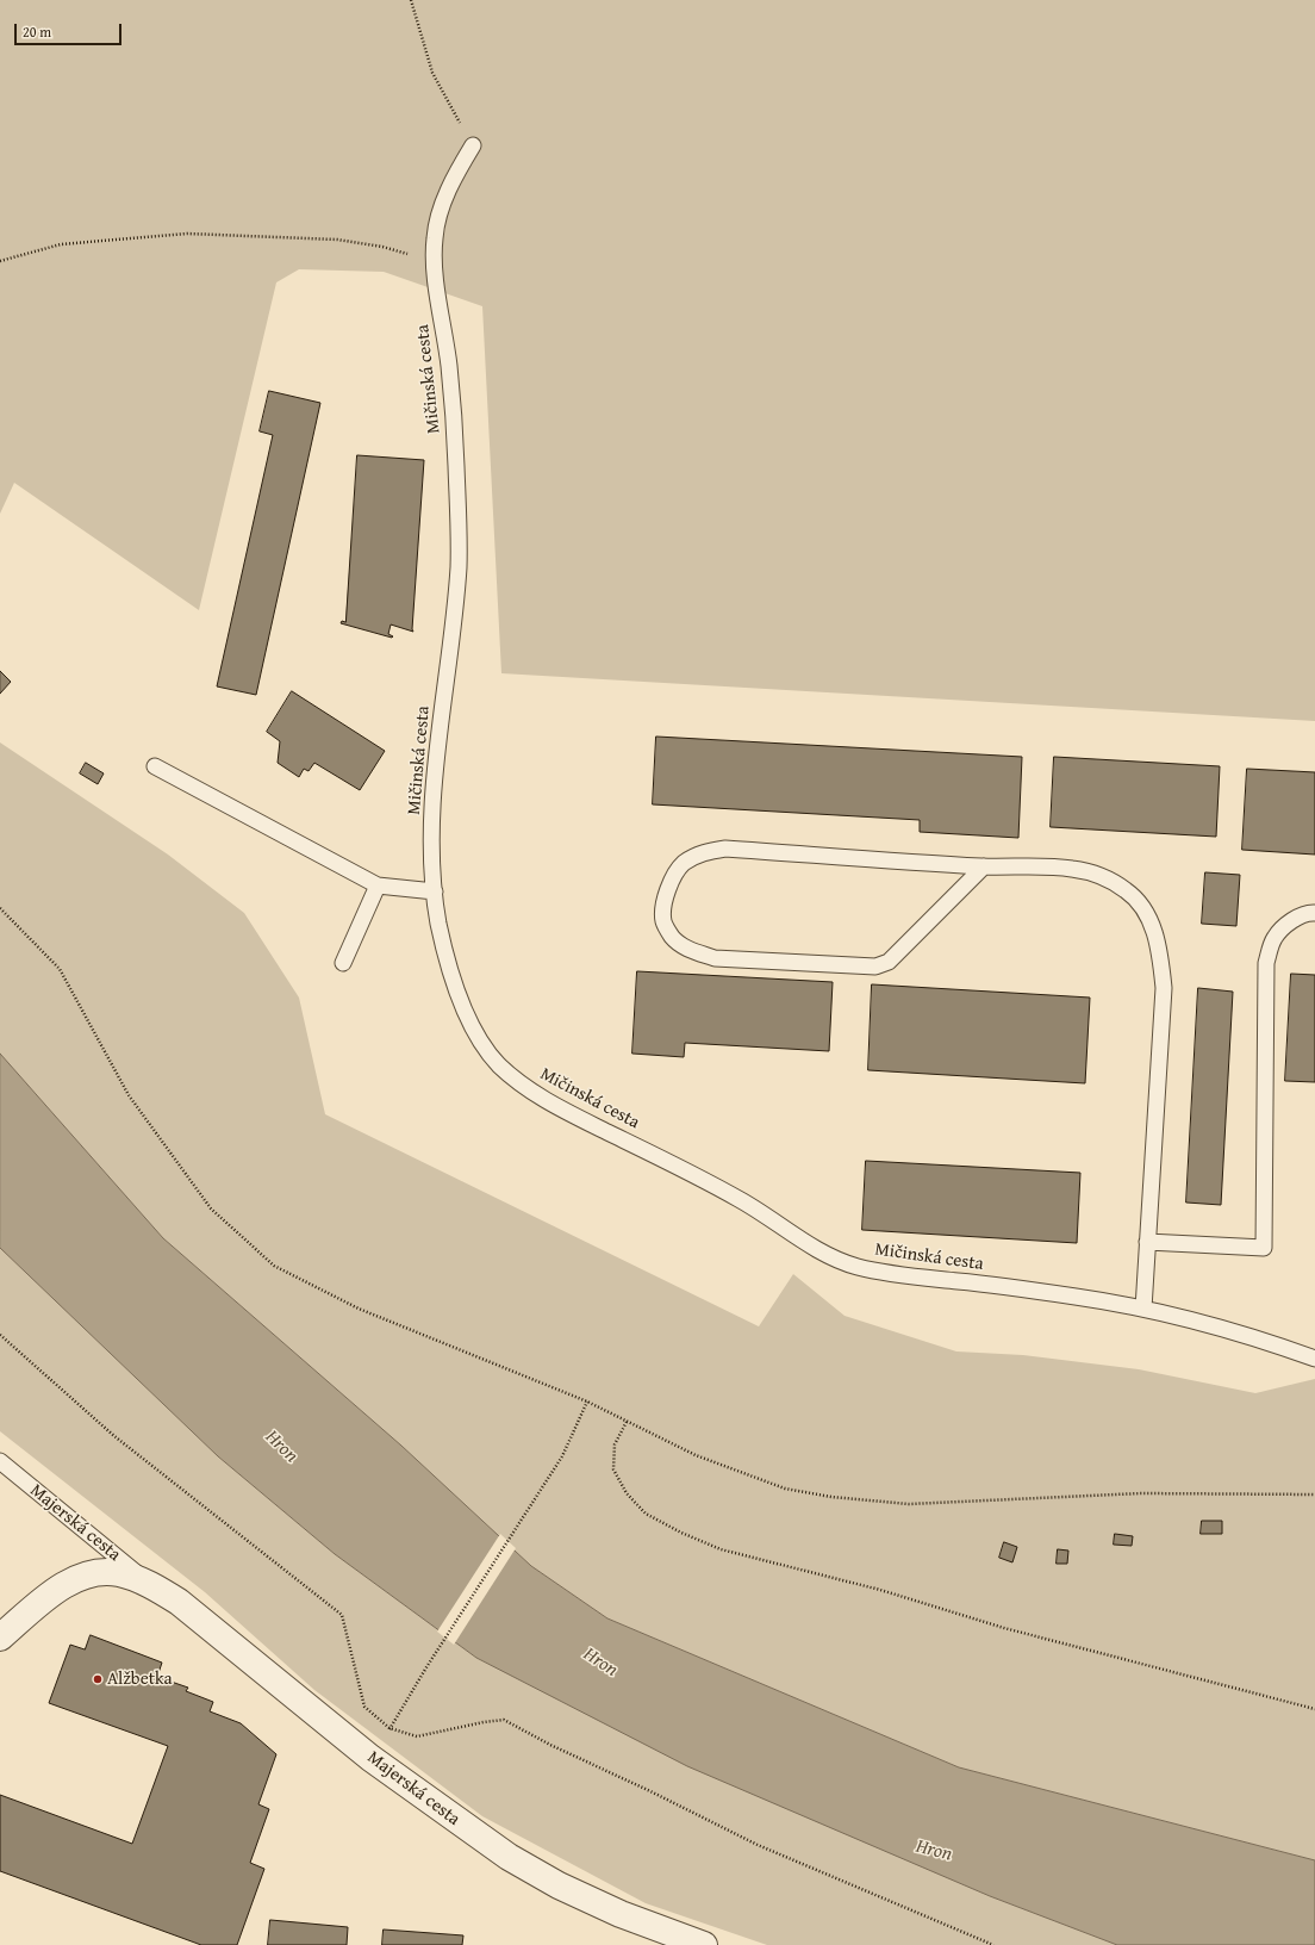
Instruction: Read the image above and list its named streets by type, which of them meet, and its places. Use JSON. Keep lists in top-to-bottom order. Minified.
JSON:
{"streets":{"street":["Majerská cesta"],"lane":["Mičinská cesta"]},"water":["Hron"],"places":["Alžbetka"],"scale_bar":"20 m"}
